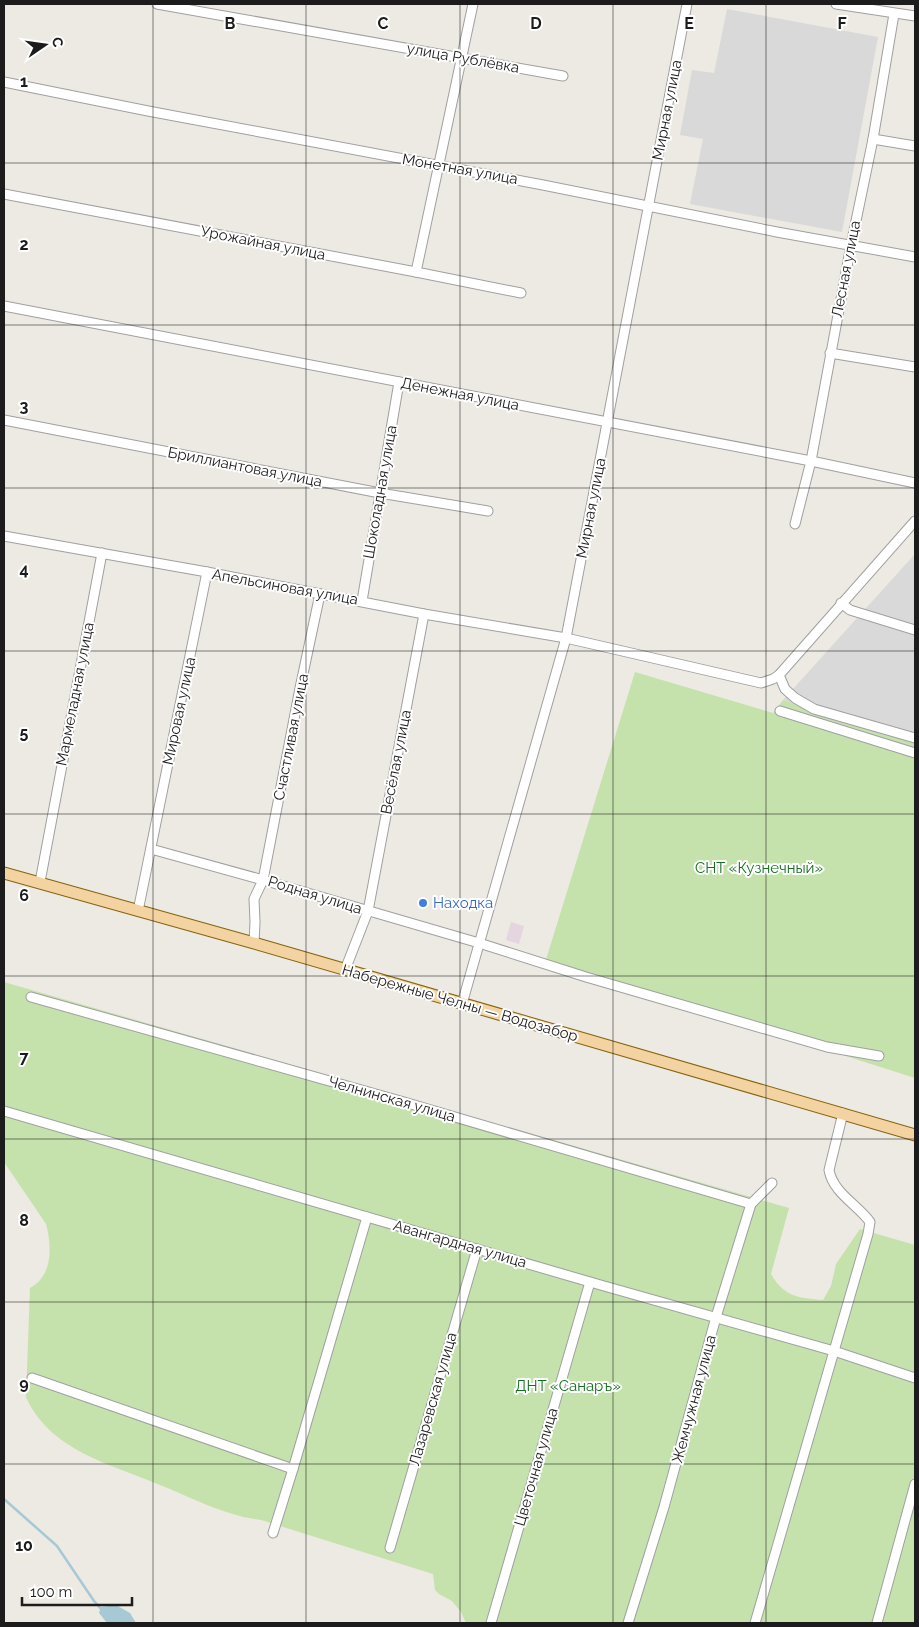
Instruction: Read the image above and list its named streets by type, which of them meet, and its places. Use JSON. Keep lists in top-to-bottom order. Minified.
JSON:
{"streets":{"main road":["Набережные Челны — Водозабор"],"street":["улица Рублёвка","Мирная улица","Монетная улица","Урожайная улица","Лесная улица","Денежная улица","Бриллиантовая улица","Шоколадная улица","Апельсиновая улица","Мармеладная улица","Мировая улица","Счастливая улица","Весёлая улица","Родная улица","Челнинская улица","Авангардная улица","Лазаревская улица","Жемчужная улица","Цветочная улица"]},"crossings":[["Мирная улица","Монетная улица"],["Мирная улица","Денежная улица"],["Мирная улица","Апельсиновая улица"],["Мирная улица","Родная улица"],["Мирная улица","Набережные Челны — Водозабор"],["Монетная улица","Лесная улица"],["Лесная улица","Денежная улица"],["Денежная улица","Шоколадная улица"],["Бриллиантовая улица","Шоколадная улица"],["Шоколадная улица","Апельсиновая улица"],["Апельсиновая улица","Мармеладная улица"],["Апельсиновая улица","Мировая улица"],["Апельсиновая улица","Счастливая улица"],["Апельсиновая улица","Весёлая улица"],["Мармеладная улица","Набережные Челны — Водозабор"],["Мировая улица","Родная улица"],["Мировая улица","Набережные Челны — Водозабор"],["Счастливая улица","Родная улица"],["Счастливая улица","Набережные Челны — Водозабор"],["Весёлая улица","Родная улица"],["Весёлая улица","Набережные Челны — Водозабор"],["Челнинская улица","Жемчужная улица"],["Авангардная улица","Лазаревская улица"],["Авангардная улица","Жемчужная улица"],["Авангардная улица","Цветочная улица"]],"parks":["СНТ «Кузнечный»","ДНТ «Санаръ»"],"places":["Находка"],"scale_bar":"100 m","north":"right","grid":{"columns":["B","C","D","E","F"],"rows":["1","2","3","4","5","6","7","8","9","10"]}}
